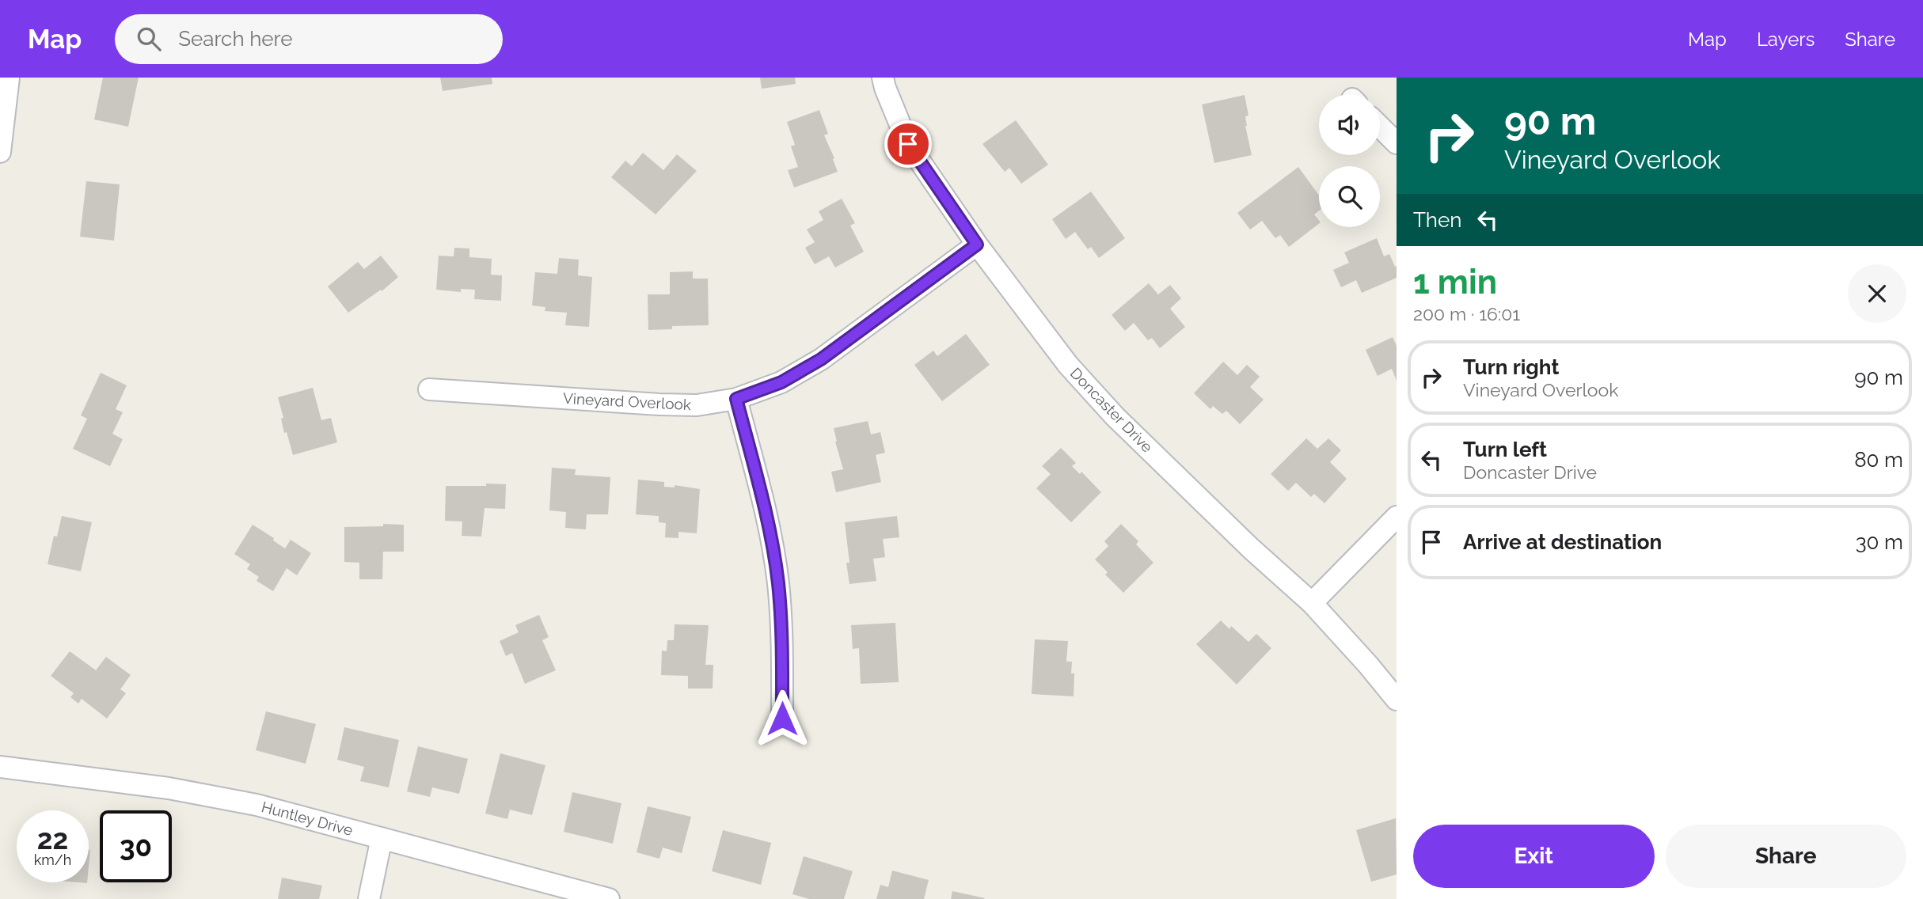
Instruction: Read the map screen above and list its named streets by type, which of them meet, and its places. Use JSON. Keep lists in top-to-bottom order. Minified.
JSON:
{"streets":{"street":["Vineyard Overlook","Doncaster Drive","Huntley Drive"]},"crossings":[["Vineyard Overlook","Doncaster Drive"]],"page":{"header":"Map","search":"Search here","nav":["Map","Layers","Share"],"turn":["90 m","Vineyard Overlook"],"then":"Then","heading":["1 min","200 m · 16:01"],"list":[{"name":"Turn right","note":"Vineyard Overlook","value":"90 m"},{"name":"Turn left","note":"Doncaster Drive","value":"80 m"},{"name":"Arrive at destination","value":"30 m"}],"speed":"22 km/h","limit":"30","buttons":["Exit","Share"]}}
